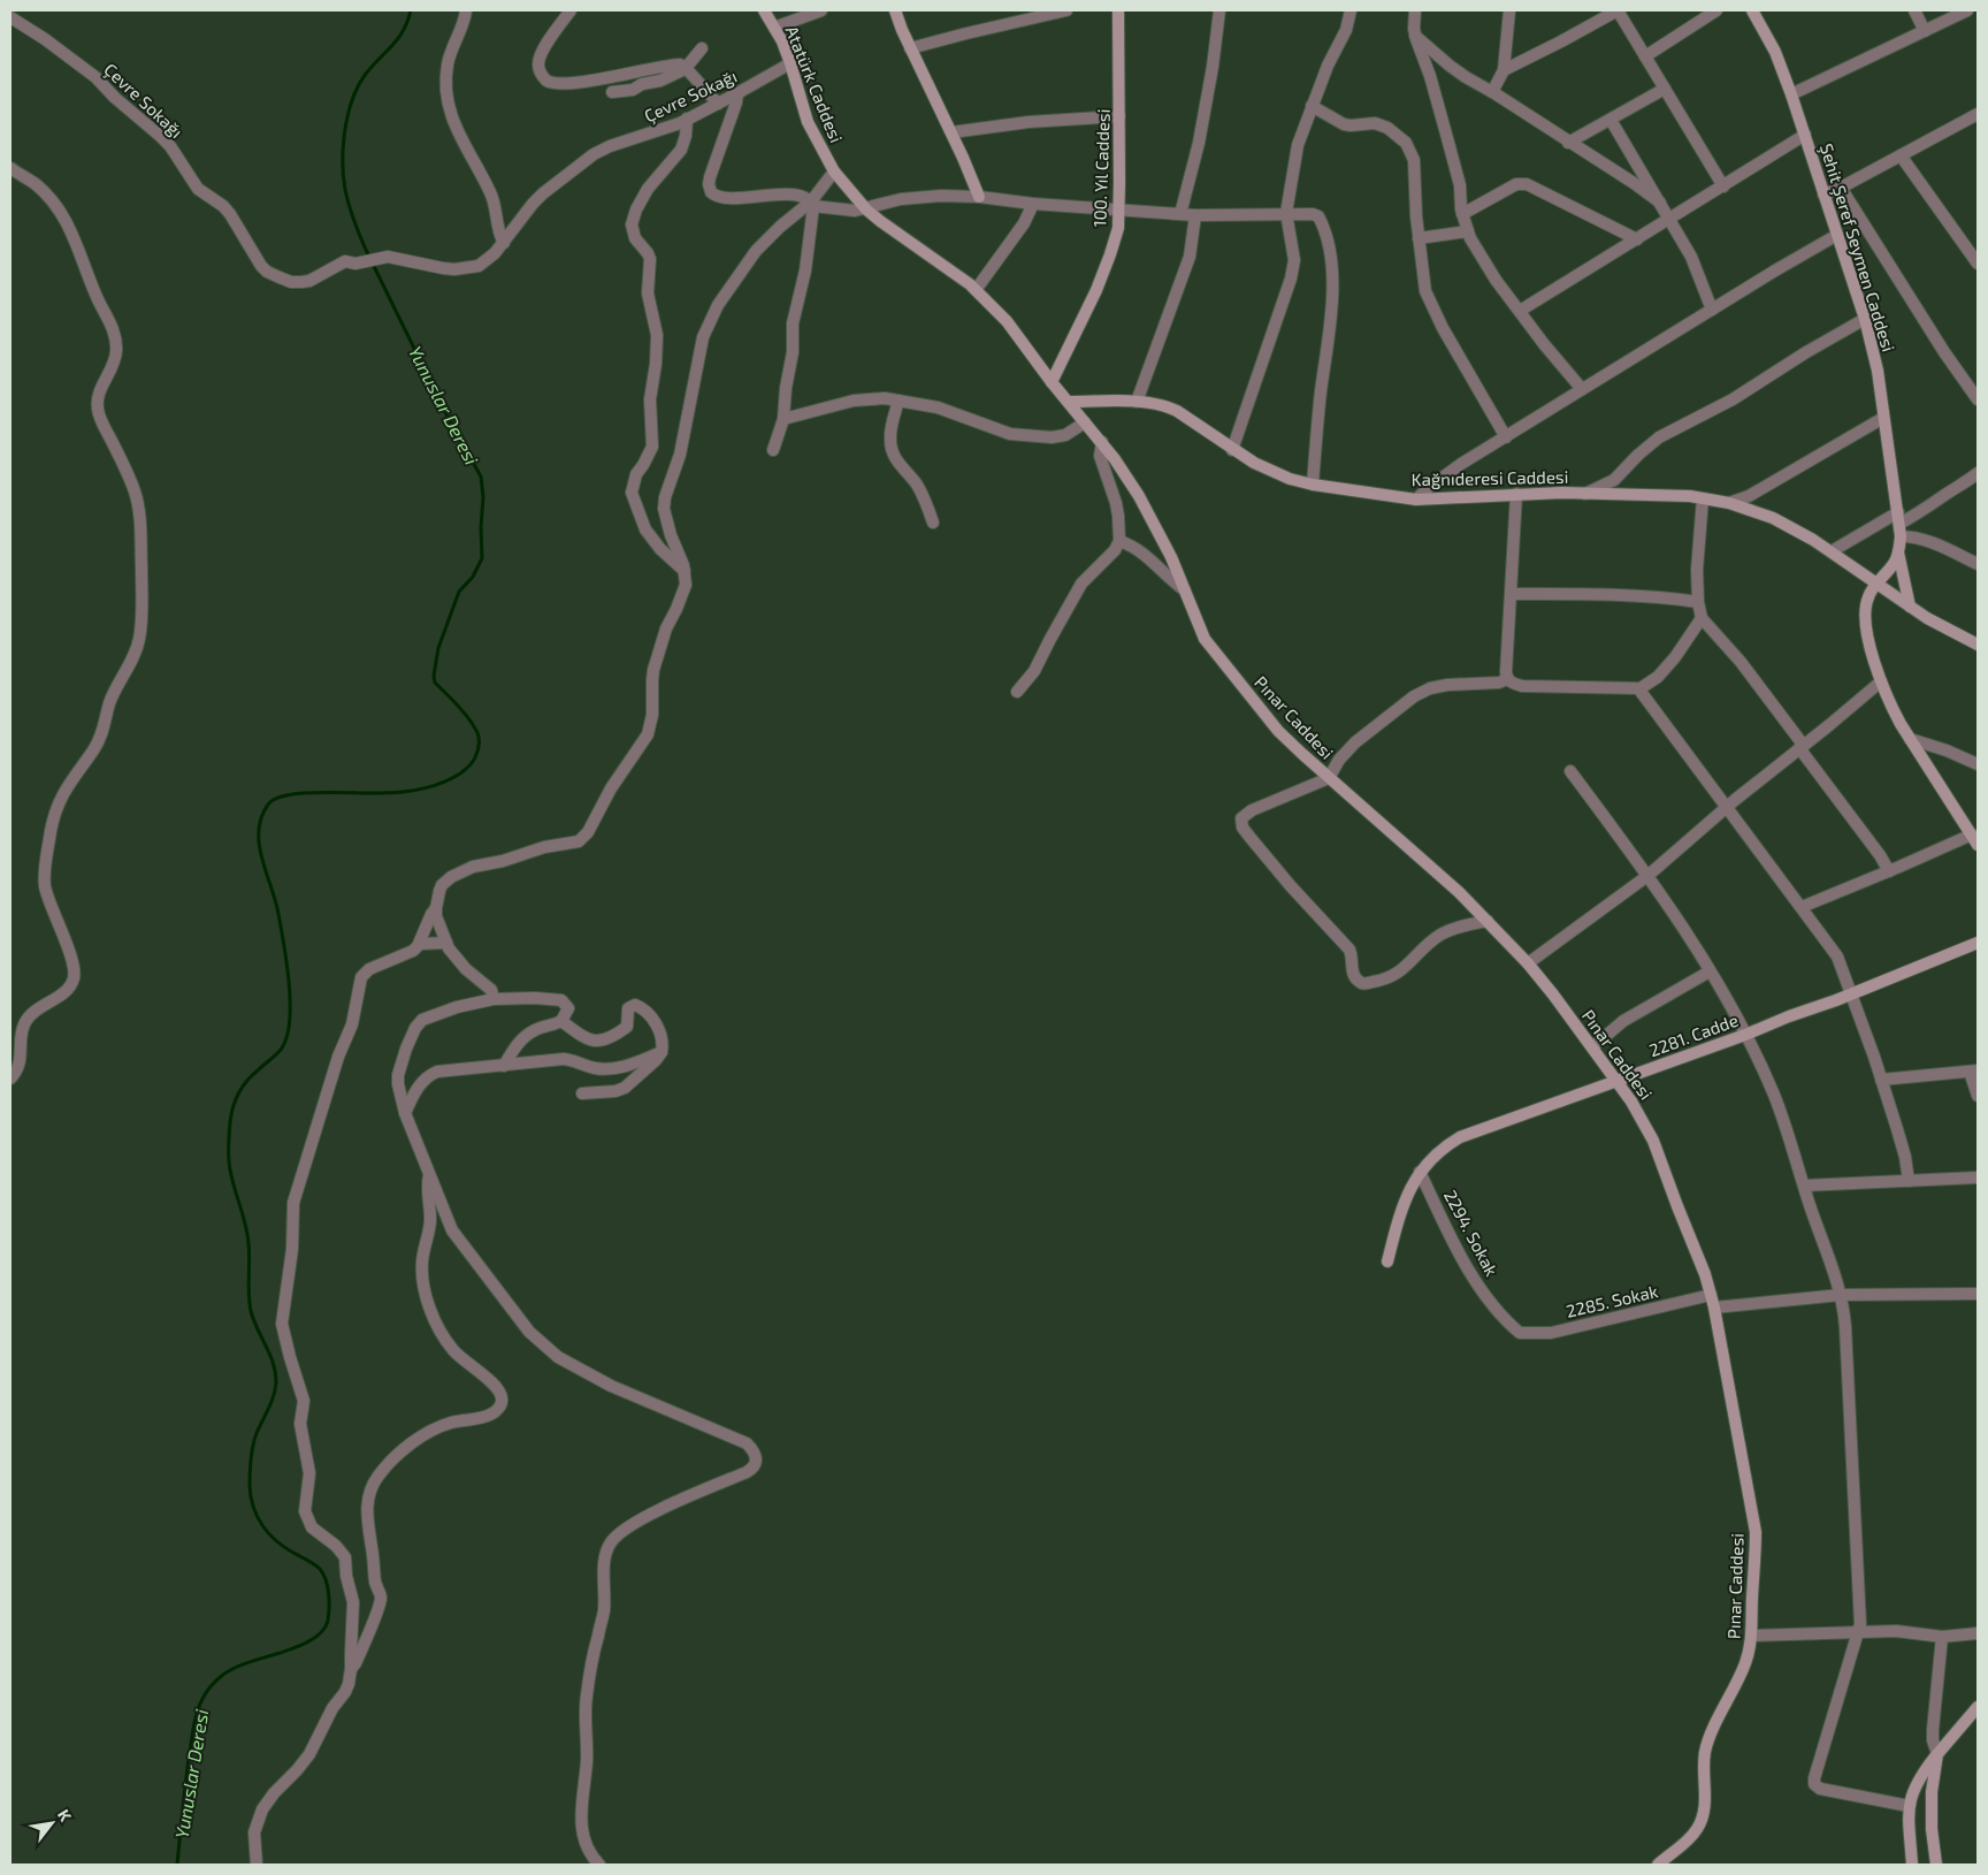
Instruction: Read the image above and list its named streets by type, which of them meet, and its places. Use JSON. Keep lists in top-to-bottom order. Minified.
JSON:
{"streets":{"street":["Atatürk Caddesi","Çevre Sokağı","100. Yıl Caddesi","Şehit Şeref Seymen Caddesi","Kağnıderesi Caddesi","Pınar Caddesi","2281. Cadde","2294. Sokak","2285. Sokak"]},"crossings":[["Atatürk Caddesi","Çevre Sokağı"],["Atatürk Caddesi","Pınar Caddesi"],["100. Yıl Caddesi","Pınar Caddesi"],["Şehit Şeref Seymen Caddesi","Kağnıderesi Caddesi"],["Kağnıderesi Caddesi","Pınar Caddesi"],["Pınar Caddesi","2281. Cadde"],["Pınar Caddesi","2285. Sokak"],["2281. Cadde","2294. Sokak"],["2294. Sokak","2285. Sokak"]],"water":["Yunuslar Deresi"],"north":"top right"}
